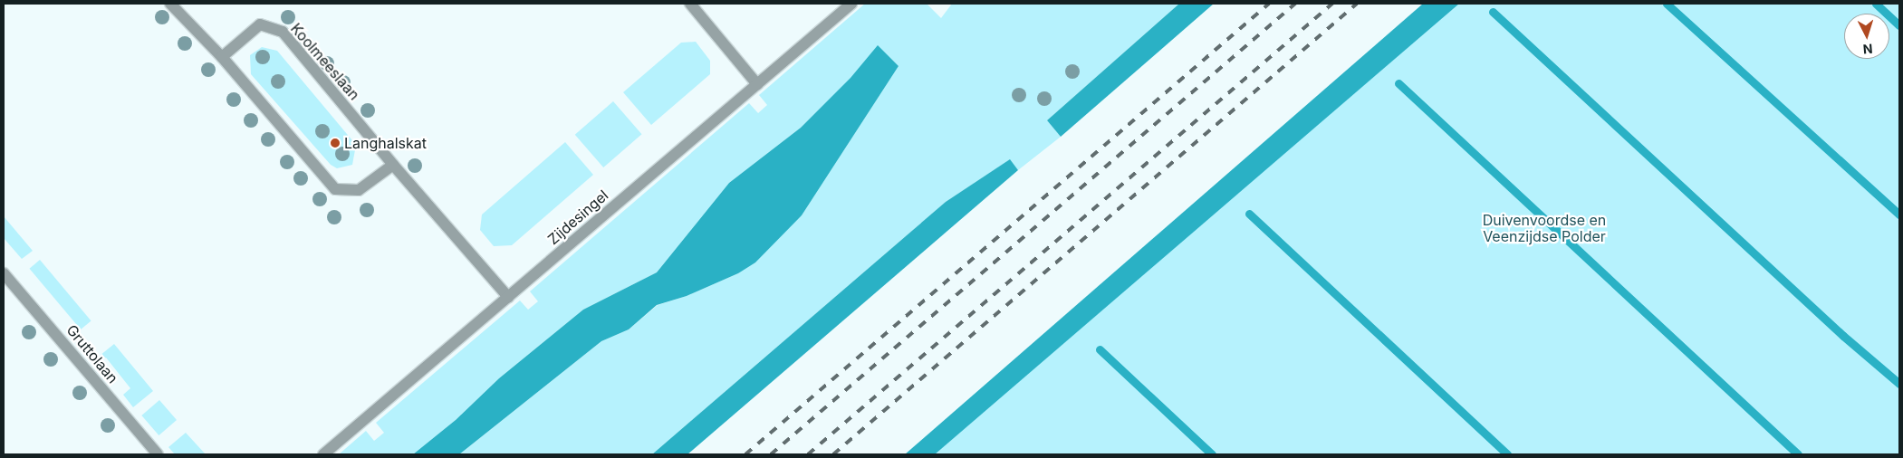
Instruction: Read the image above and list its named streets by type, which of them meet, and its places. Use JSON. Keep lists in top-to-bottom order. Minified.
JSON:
{"streets":{"street":["Koolmeeslaan","Zijdesingel","Gruttolaan"]},"crossings":[["Koolmeeslaan","Zijdesingel"]],"parks":["Duivenvoordse en Veenzijdse Polder"],"places":["Langhalskat"],"north":"bottom"}
